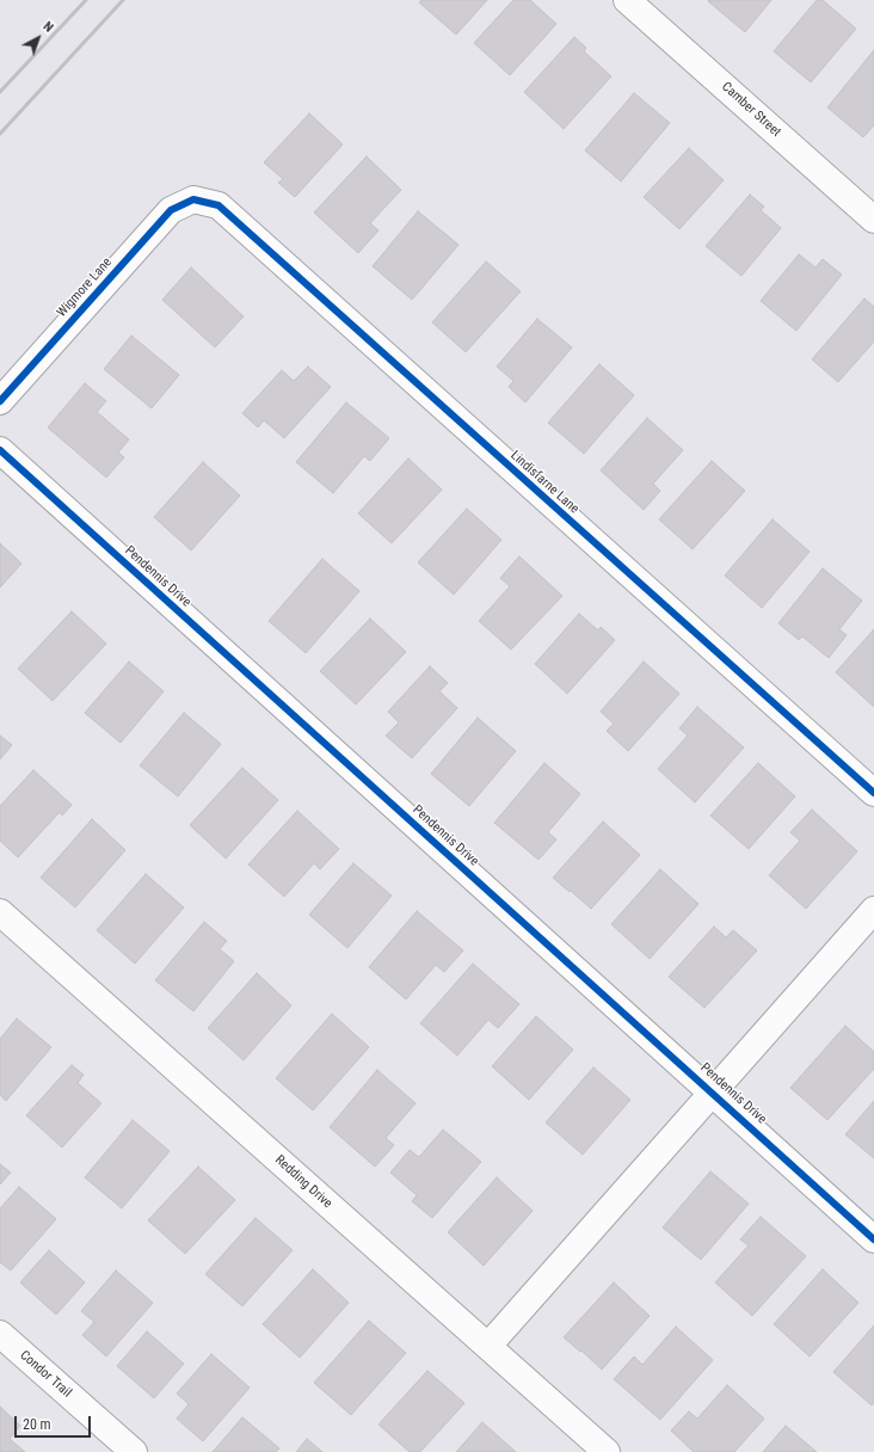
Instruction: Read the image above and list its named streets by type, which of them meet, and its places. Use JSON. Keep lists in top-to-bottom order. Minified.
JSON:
{"streets":{"street":["Camber Street","Wigmore Lane","Lindisfarne Lane","Pendennis Drive","Redding Drive","Condor Trail"]},"crossings":[["Wigmore Lane","Lindisfarne Lane"]],"scale_bar":"20 m","north":"top right"}
